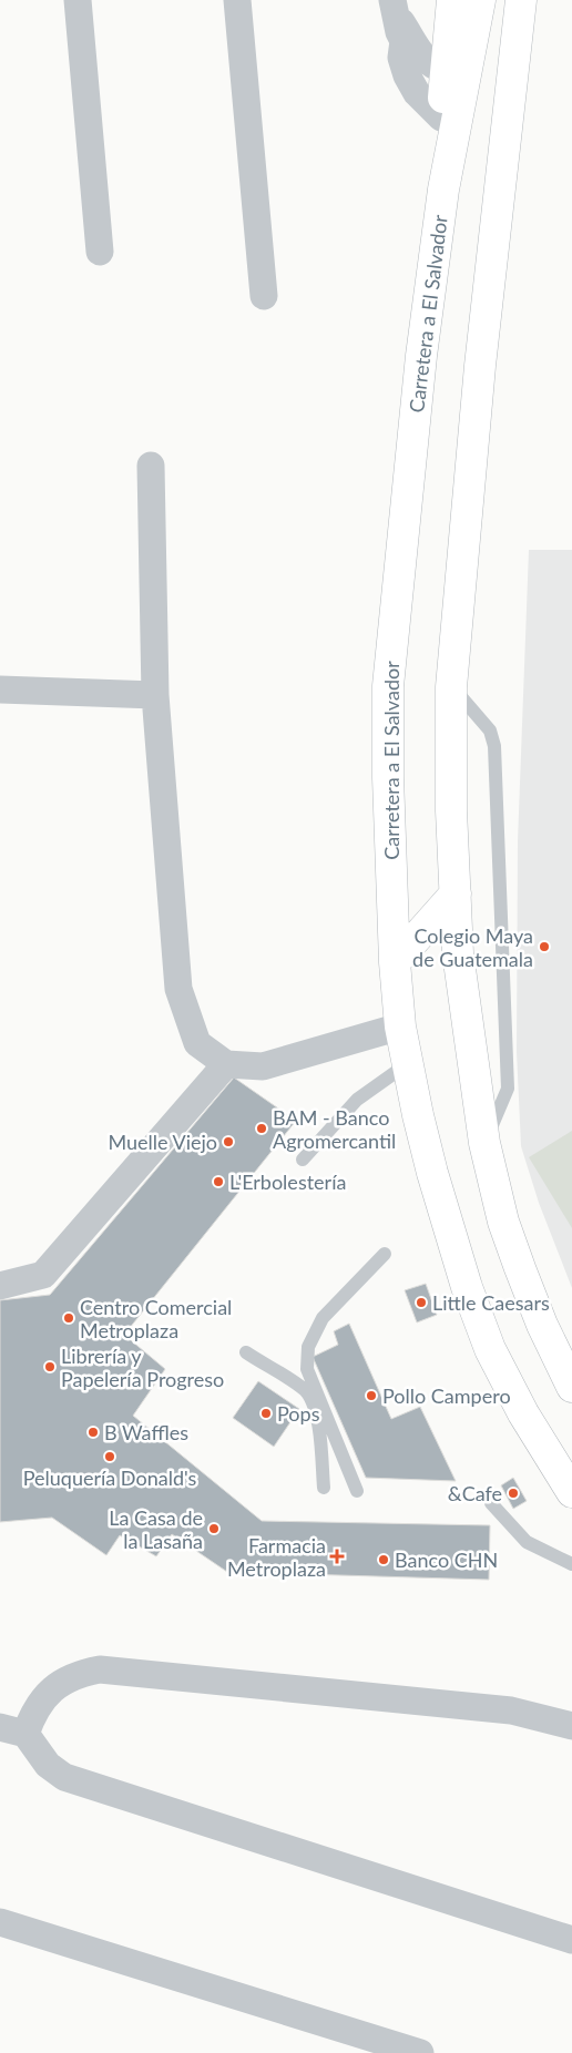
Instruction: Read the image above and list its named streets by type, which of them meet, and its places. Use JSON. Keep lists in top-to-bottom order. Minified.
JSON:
{"streets":{"highway":["Carretera a El Salvador"]},"places":{"other":["Colegio Maya de Guatemala","BAM - Banco Agromercantil","Muelle Viejo","L'Erbolestería","Little Caesars","Centro Comercial Metroplaza","Librería y Papelería Progreso","Pollo Campero","Pops","B Waffles","Peluquería Donald's","&Cafe","La Casa de la Lasaña","Banco CHN"],"health":["Farmacia Metroplaza"]}}
